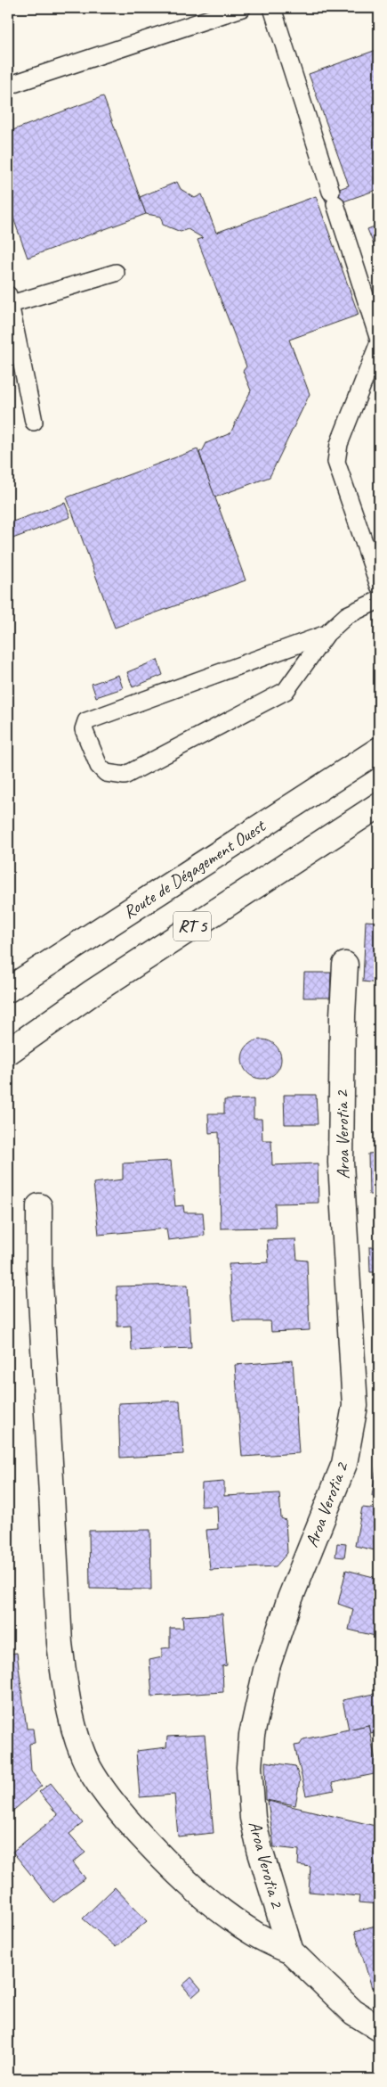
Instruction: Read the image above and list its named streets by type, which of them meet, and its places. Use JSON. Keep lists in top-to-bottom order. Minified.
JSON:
{"streets":{"main road":["Route de Dégagement Ouest","RT 5","Aroa Verotia 2"]}}
